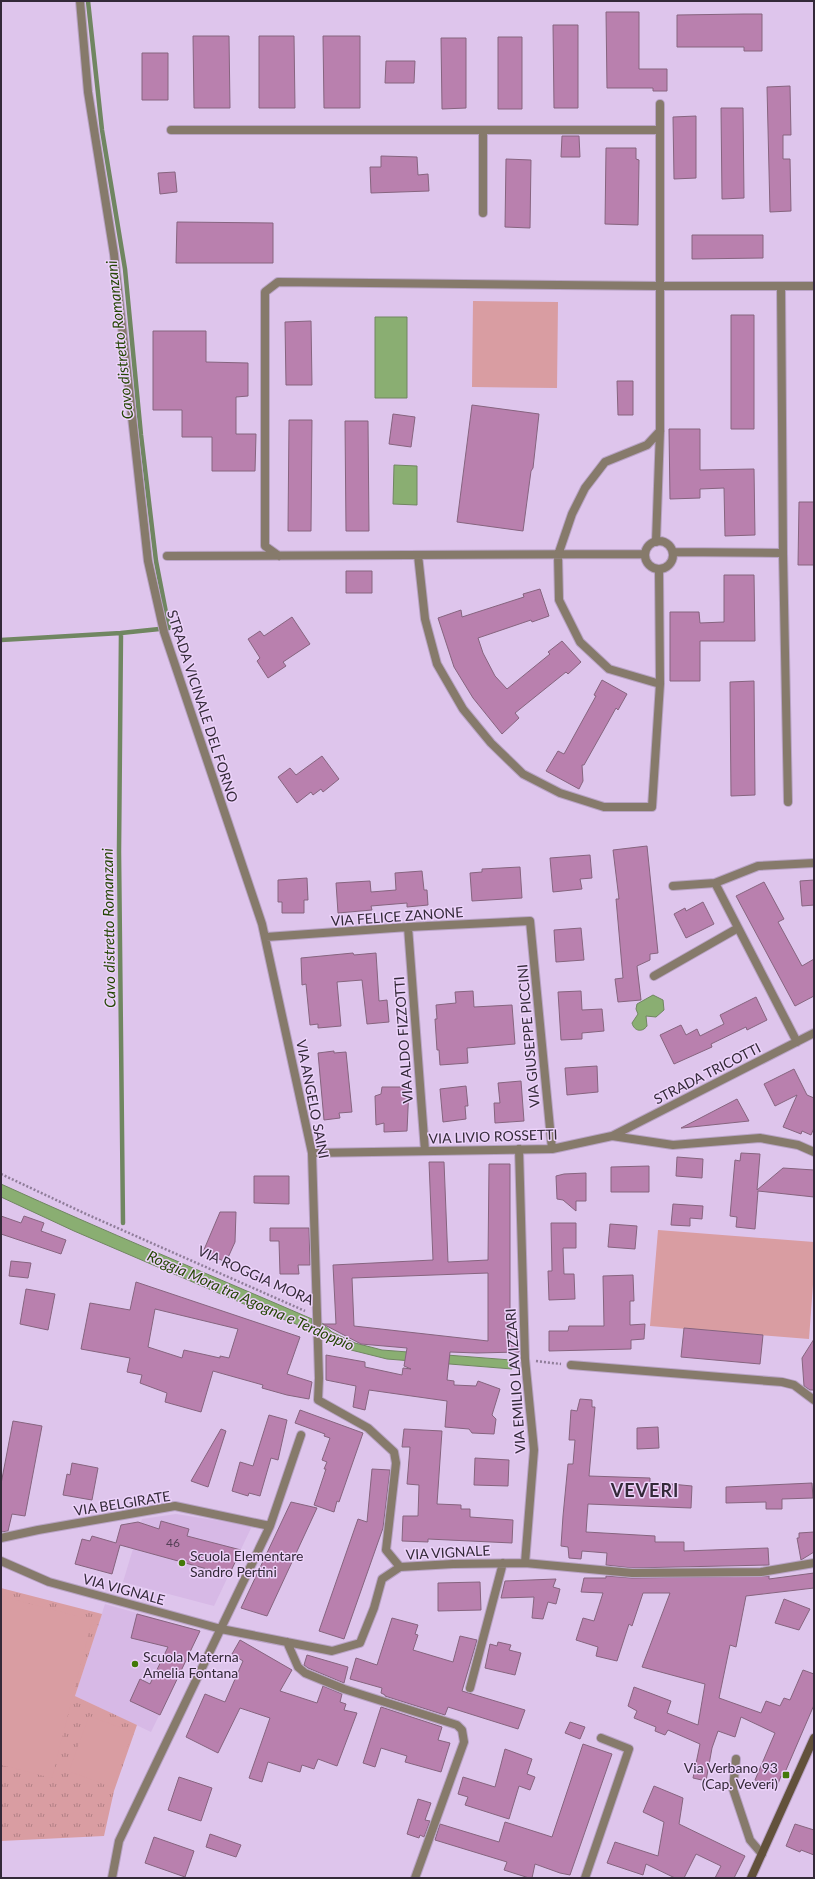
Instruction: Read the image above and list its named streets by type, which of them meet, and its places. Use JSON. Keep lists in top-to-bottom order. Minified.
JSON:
{"streets":{"street":["STRADA VICINALE DEL FORNO","VIA FELICE ZANONE","VIA GIUSEPPE PICCINI","VIA ALDO FIZZOTTI","STRADA TRICOTTI","VIA ANGELO SAINI","VIA LIVIO ROSSETTI","VIA ROGGIA MORA","VIA EMILIO LAVIZZARI","VIA BELGIRATE","VIA VIGNALE"]},"crossings":[["STRADA VICINALE DEL FORNO","VIA FELICE ZANONE"],["STRADA VICINALE DEL FORNO","VIA ANGELO SAINI"],["VIA FELICE ZANONE","VIA GIUSEPPE PICCINI"],["VIA FELICE ZANONE","VIA ALDO FIZZOTTI"],["VIA FELICE ZANONE","VIA ANGELO SAINI"],["VIA GIUSEPPE PICCINI","VIA LIVIO ROSSETTI"],["VIA ALDO FIZZOTTI","VIA LIVIO ROSSETTI"],["STRADA TRICOTTI","VIA LIVIO ROSSETTI"],["VIA ANGELO SAINI","VIA LIVIO ROSSETTI"],["VIA ANGELO SAINI","VIA ROGGIA MORA"],["VIA LIVIO ROSSETTI","VIA EMILIO LAVIZZARI"],["VIA ROGGIA MORA","VIA VIGNALE"],["VIA EMILIO LAVIZZARI","VIA VIGNALE"]],"districts":["VEVERI"],"water":["Cavo distretto Romanzani","Roggia Mora tra Agogna e Terdoppio"],"places":{"other":["Scuola Elementare Sandro Pertini","Scuola Materna Amelia Fontana"],"transit":["Via Verbano 93 (Cap. Veveri)"]},"house_numbers":["46"]}
